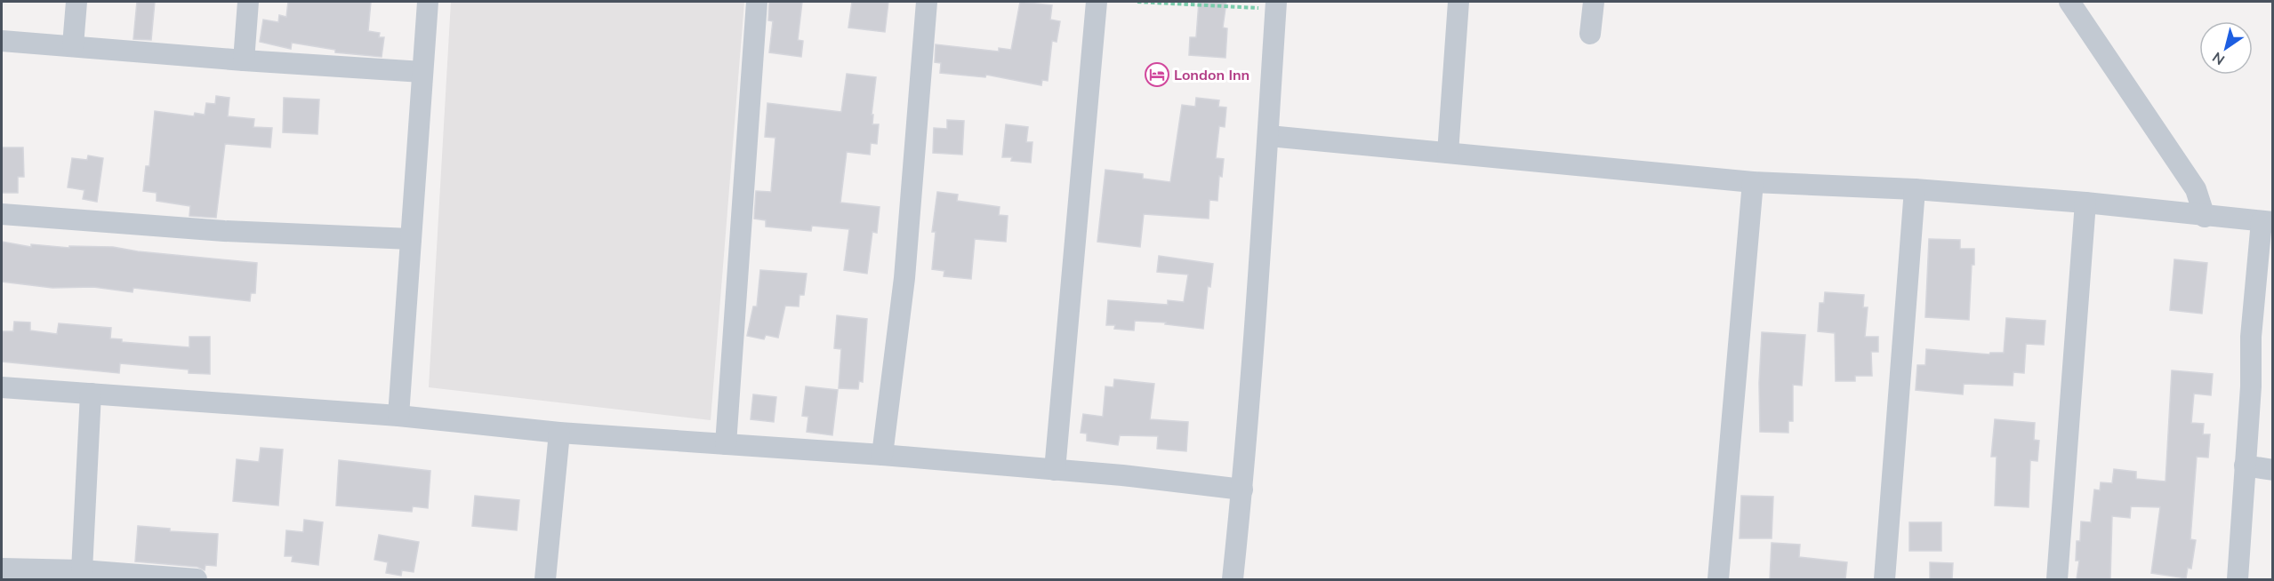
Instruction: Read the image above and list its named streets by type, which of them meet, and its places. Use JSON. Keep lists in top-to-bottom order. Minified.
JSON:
{"places":{"hotel":["London Inn"]},"north":"bottom left"}
